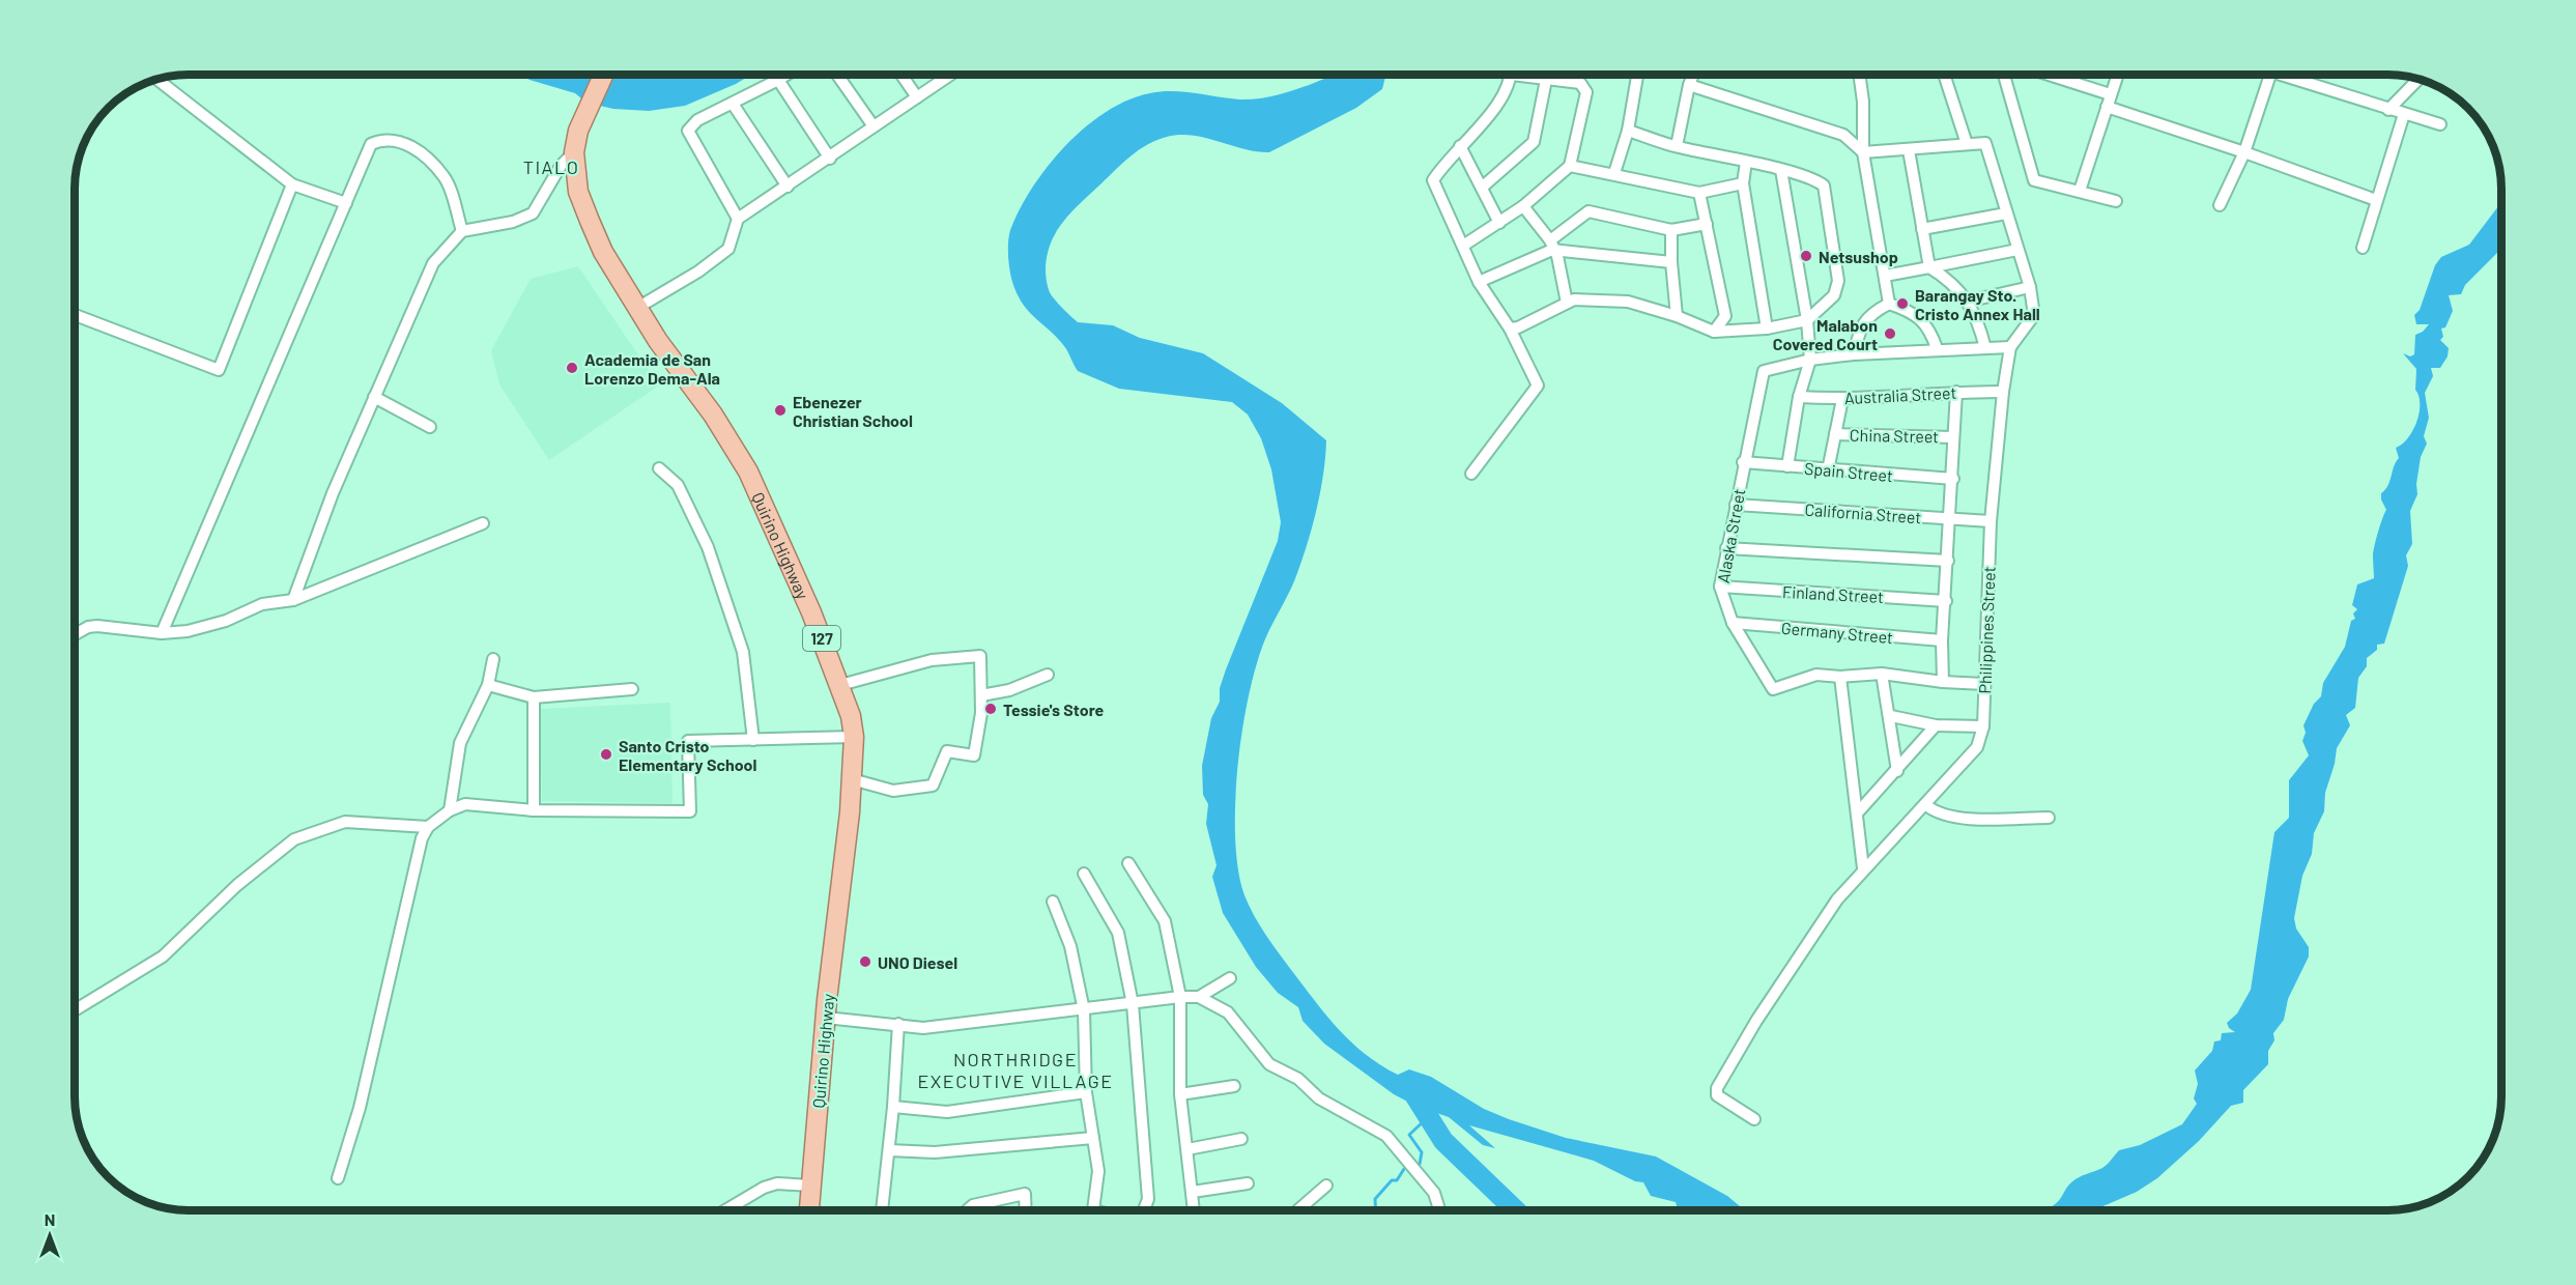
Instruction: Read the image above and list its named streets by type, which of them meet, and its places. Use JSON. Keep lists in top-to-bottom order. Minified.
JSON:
{"streets":{"main road":["Quirino Highway","127"],"street":["Australia Street","China Street","Spain Street","California Street","Alaska Street","Finland Street","Philippines Street","Germany Street"]},"crossings":[["Australia Street","Philippines Street"],["Spain Street","Alaska Street"],["California Street","Alaska Street"],["California Street","Philippines Street"],["Alaska Street","Finland Street"],["Alaska Street","Germany Street"]],"districts":["TIALO","NORTHRIDGE EXECUTIVE VILLAGE"],"places":["Netsushop","Barangay Sto. Cristo Annex Hall","Malabon Covered Court","Academia de San Lorenzo Dema-Ala","Ebenezer Christian School","Tessie's Store","Santo Cristo Elementary School","UNO Diesel"],"north":"top"}
